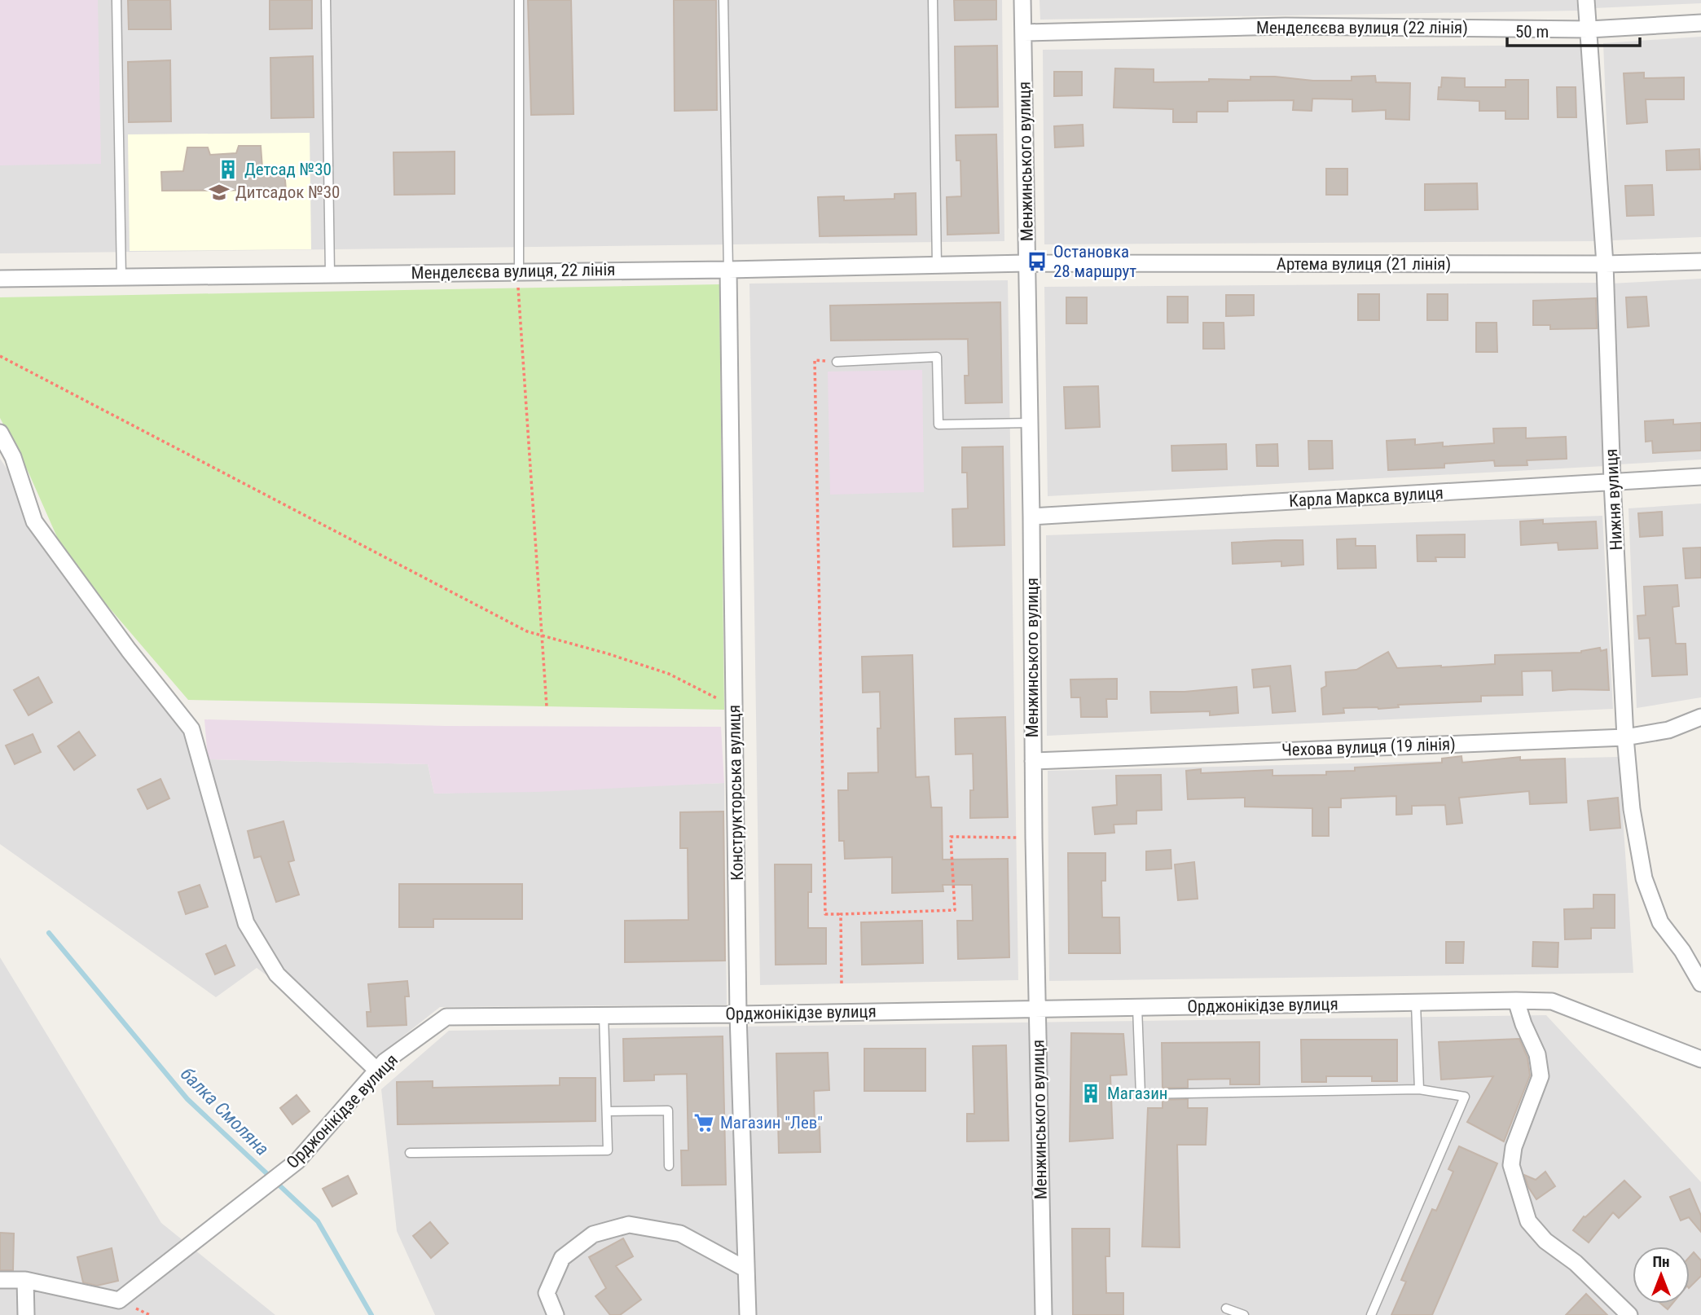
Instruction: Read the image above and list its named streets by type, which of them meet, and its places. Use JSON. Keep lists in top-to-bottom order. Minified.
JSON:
{"streets":{"street":["Менделєєва вулиця (22 лiнiя)","Менжинського вулиця","Артема вулиця (21 лiнiя)","Менделєєва вулиця, 22 лінія","Карла Маркса вулиця","Нижня вулиця","Чехова вулиця (19 лiнiя)","Конструкторська вулиця","Орджонікідзе вулиця"]},"crossings":[["Менделєєва вулиця (22 лiнiя)","Менжинського вулиця"],["Менделєєва вулиця (22 лiнiя)","Нижня вулиця"],["Менжинського вулиця","Артема вулиця (21 лiнiя)"],["Менжинського вулиця","Менделєєва вулиця, 22 лінія"],["Менжинського вулиця","Карла Маркса вулиця"],["Менжинського вулиця","Чехова вулиця (19 лiнiя)"],["Менжинського вулиця","Орджонікідзе вулиця"],["Артема вулиця (21 лiнiя)","Менделєєва вулиця, 22 лінія"],["Артема вулиця (21 лiнiя)","Нижня вулиця"],["Менделєєва вулиця, 22 лінія","Конструкторська вулиця"],["Карла Маркса вулиця","Нижня вулиця"],["Нижня вулиця","Чехова вулиця (19 лiнiя)"],["Конструкторська вулиця","Орджонікідзе вулиця"]],"water":["балка Смоляна"],"places":{"building":["Детсад №30","Магазин"],"school or university":["Дитсадок №30"],"bus stop":["Остановка 28 маршрут"],"supermarket":["Магазин \"Лев\""]},"scale_bar":"50 m","north":"top"}
